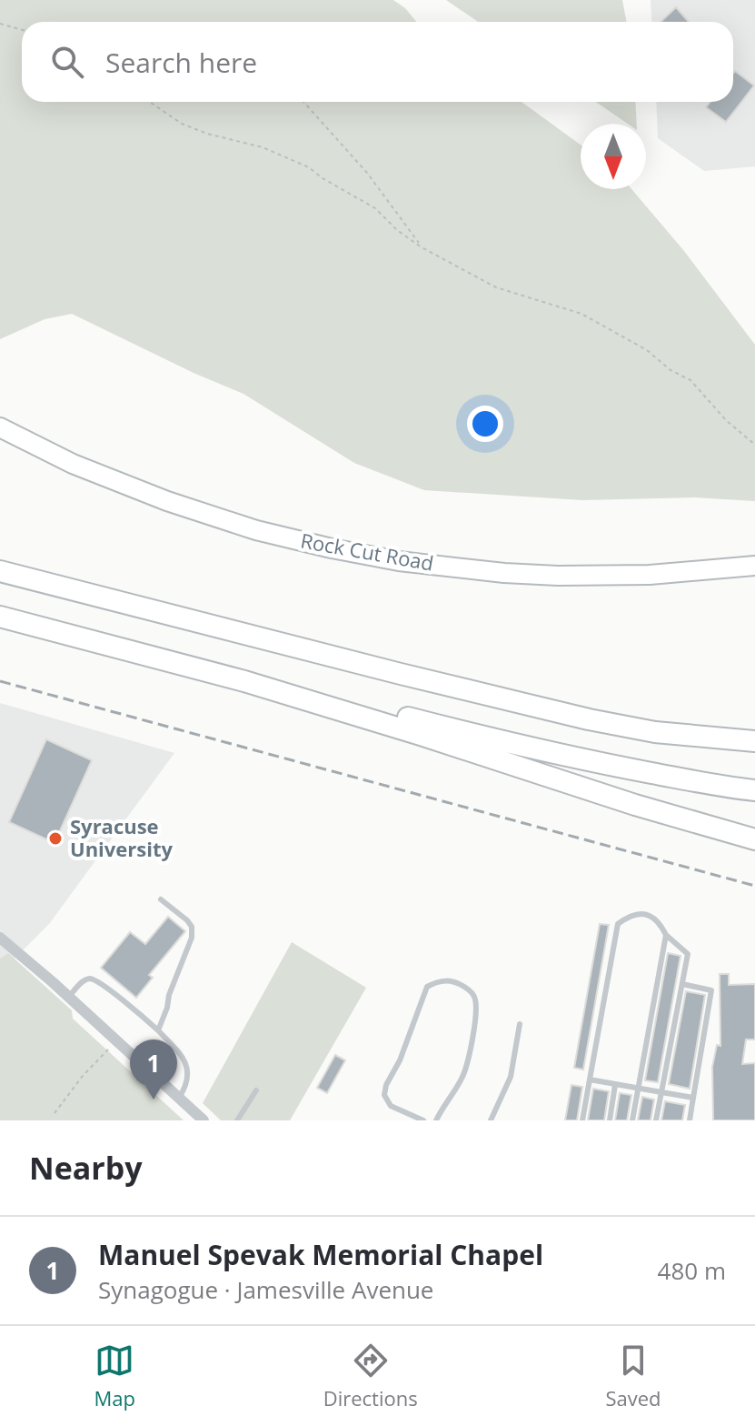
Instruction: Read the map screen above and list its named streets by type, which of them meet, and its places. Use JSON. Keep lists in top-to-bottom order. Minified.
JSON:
{"streets":{"main road":["Rock Cut Road"]},"places":["Syracuse University"],"north":"bottom","page":{"search":"Search here","pins":"1","heading":"Nearby","list":[{"mark":"1","name":"Manuel Spevak Memorial Chapel","note":"Synagogue · Jamesville Avenue","value":"480 m"}],"nav":["Map","Directions","Saved"]}}
